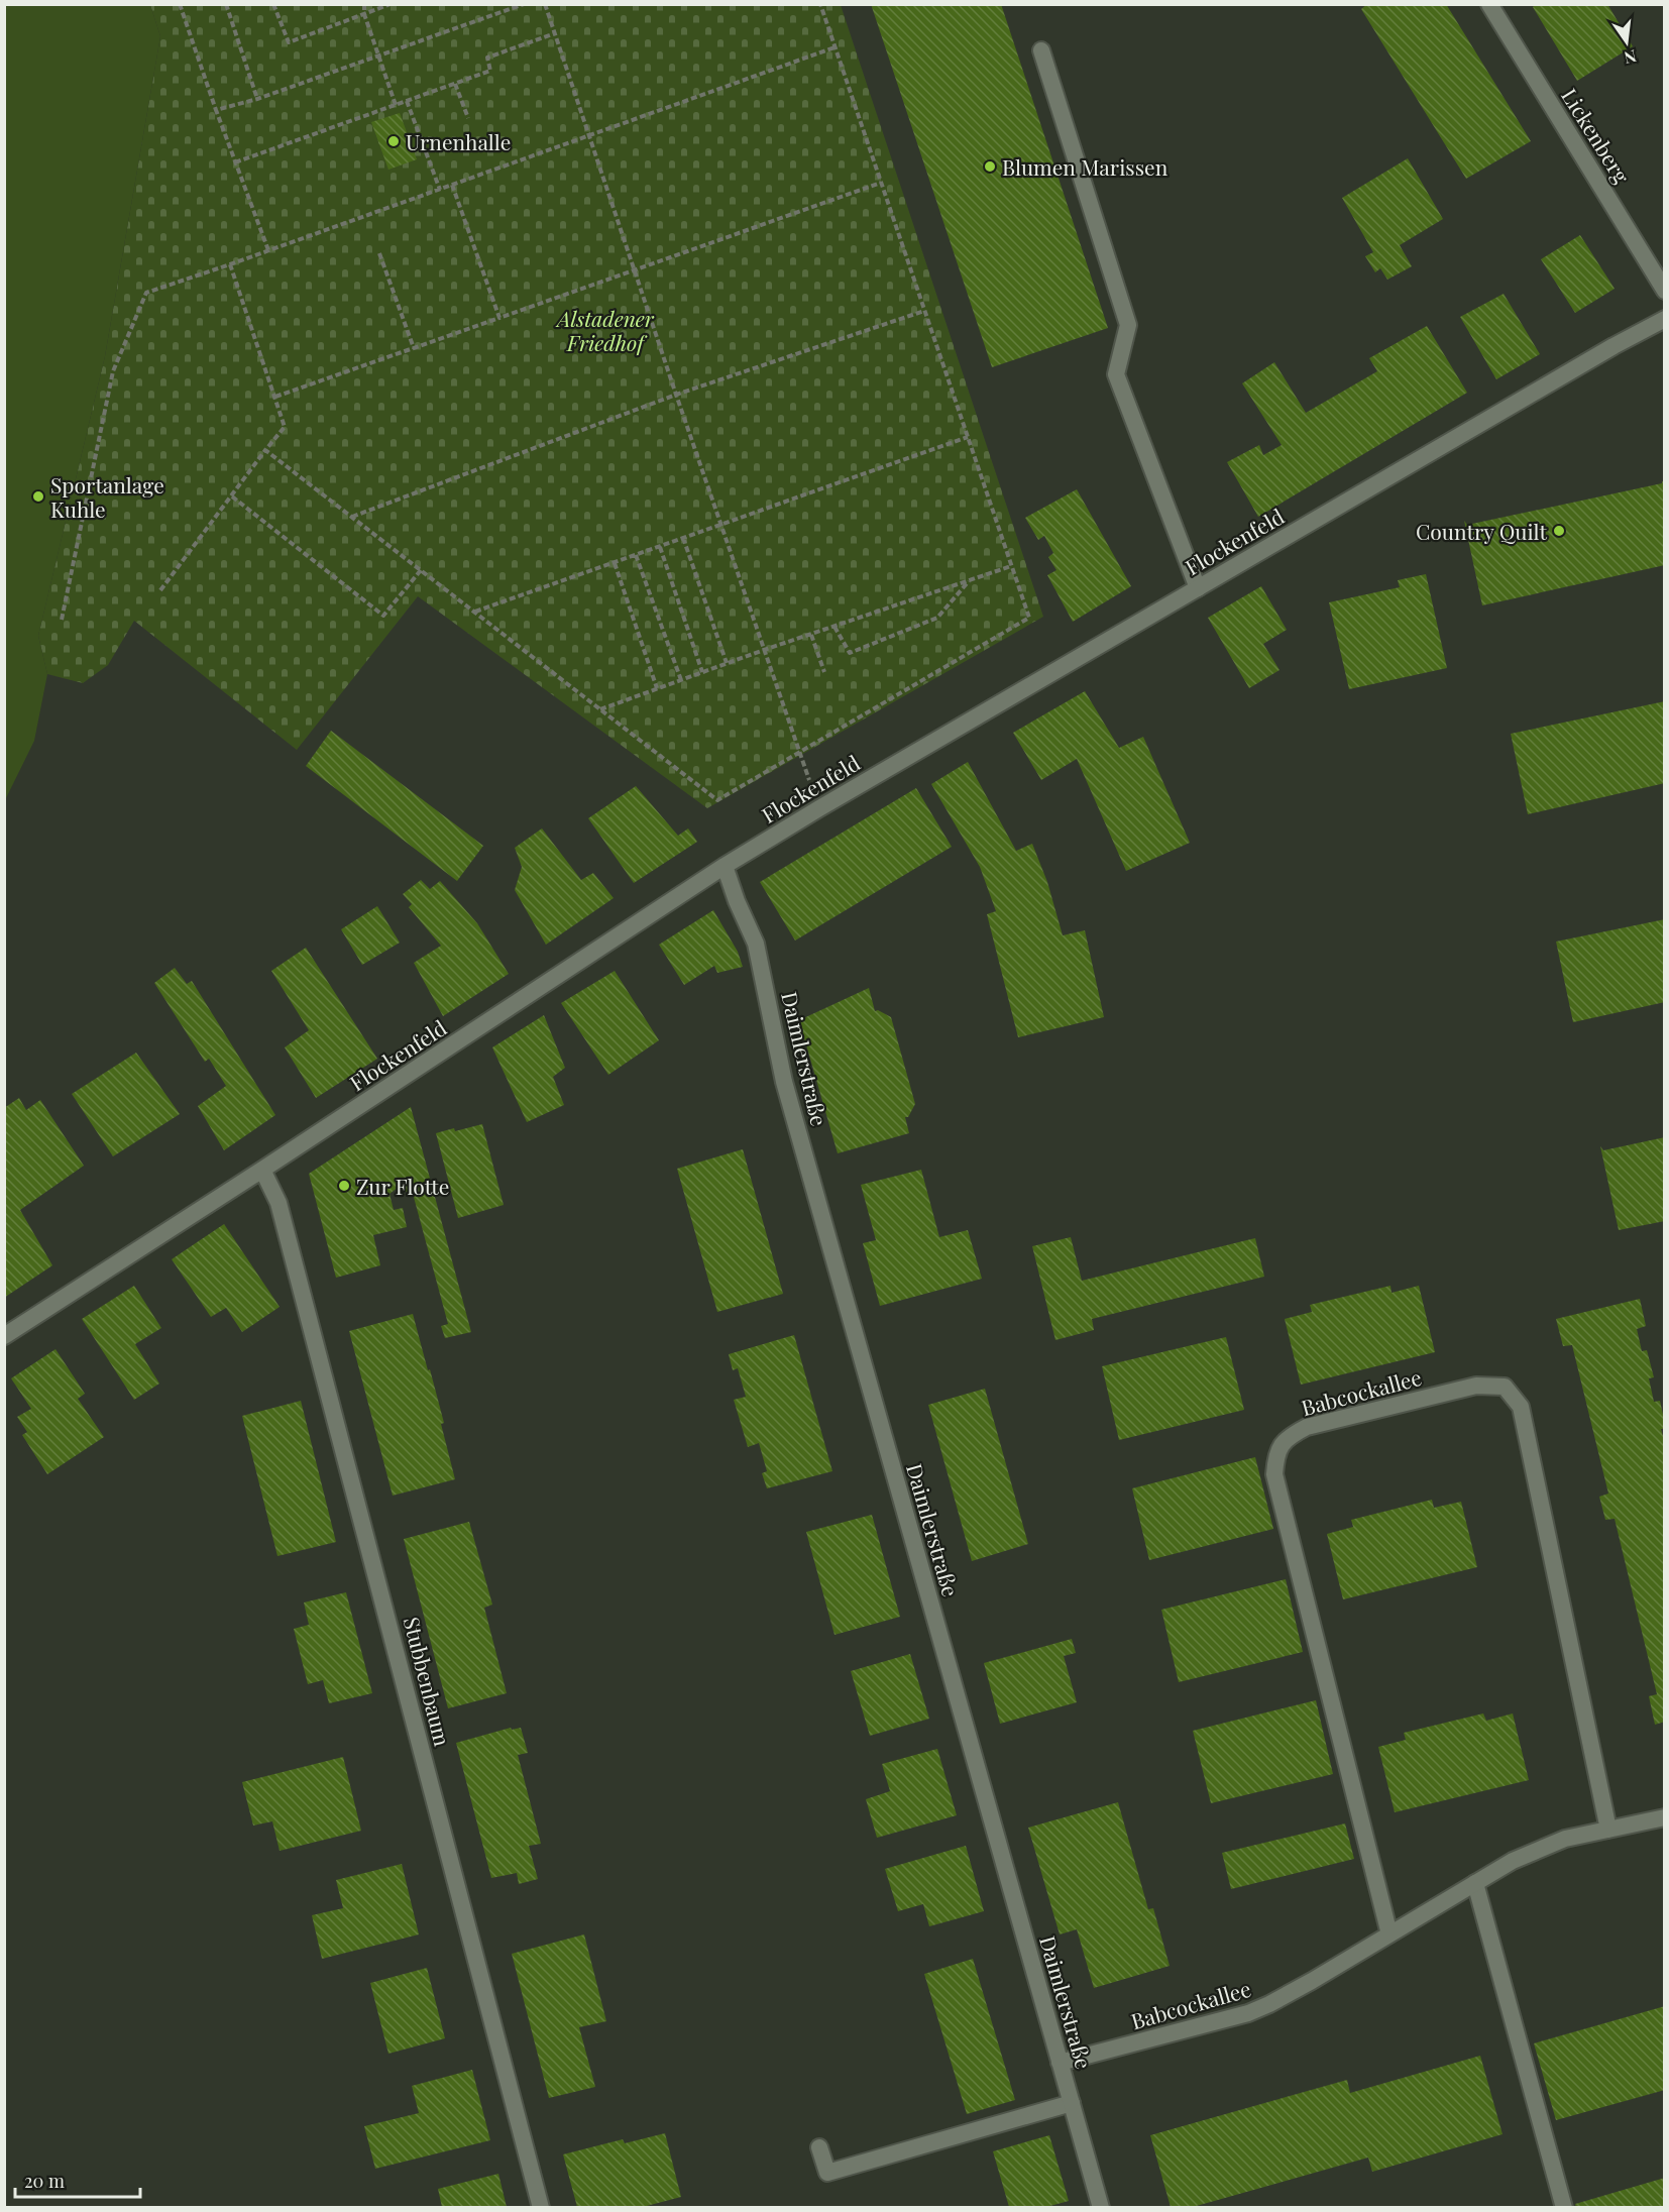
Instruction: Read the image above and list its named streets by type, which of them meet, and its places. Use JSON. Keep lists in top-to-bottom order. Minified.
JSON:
{"streets":{"street":["Lickenberg","Flockenfeld","Daimlerstraße","Babcockallee","Stubbenbaum"]},"crossings":[["Flockenfeld","Daimlerstraße"],["Flockenfeld","Stubbenbaum"],["Daimlerstraße","Babcockallee"]],"parks":["Alstadener Friedhof"],"places":["Urnenhalle","Blumen Marissen","Sportanlage Kuhle","Country Quilt","Zur Flotte"],"scale_bar":"20 m","north":"bottom"}
